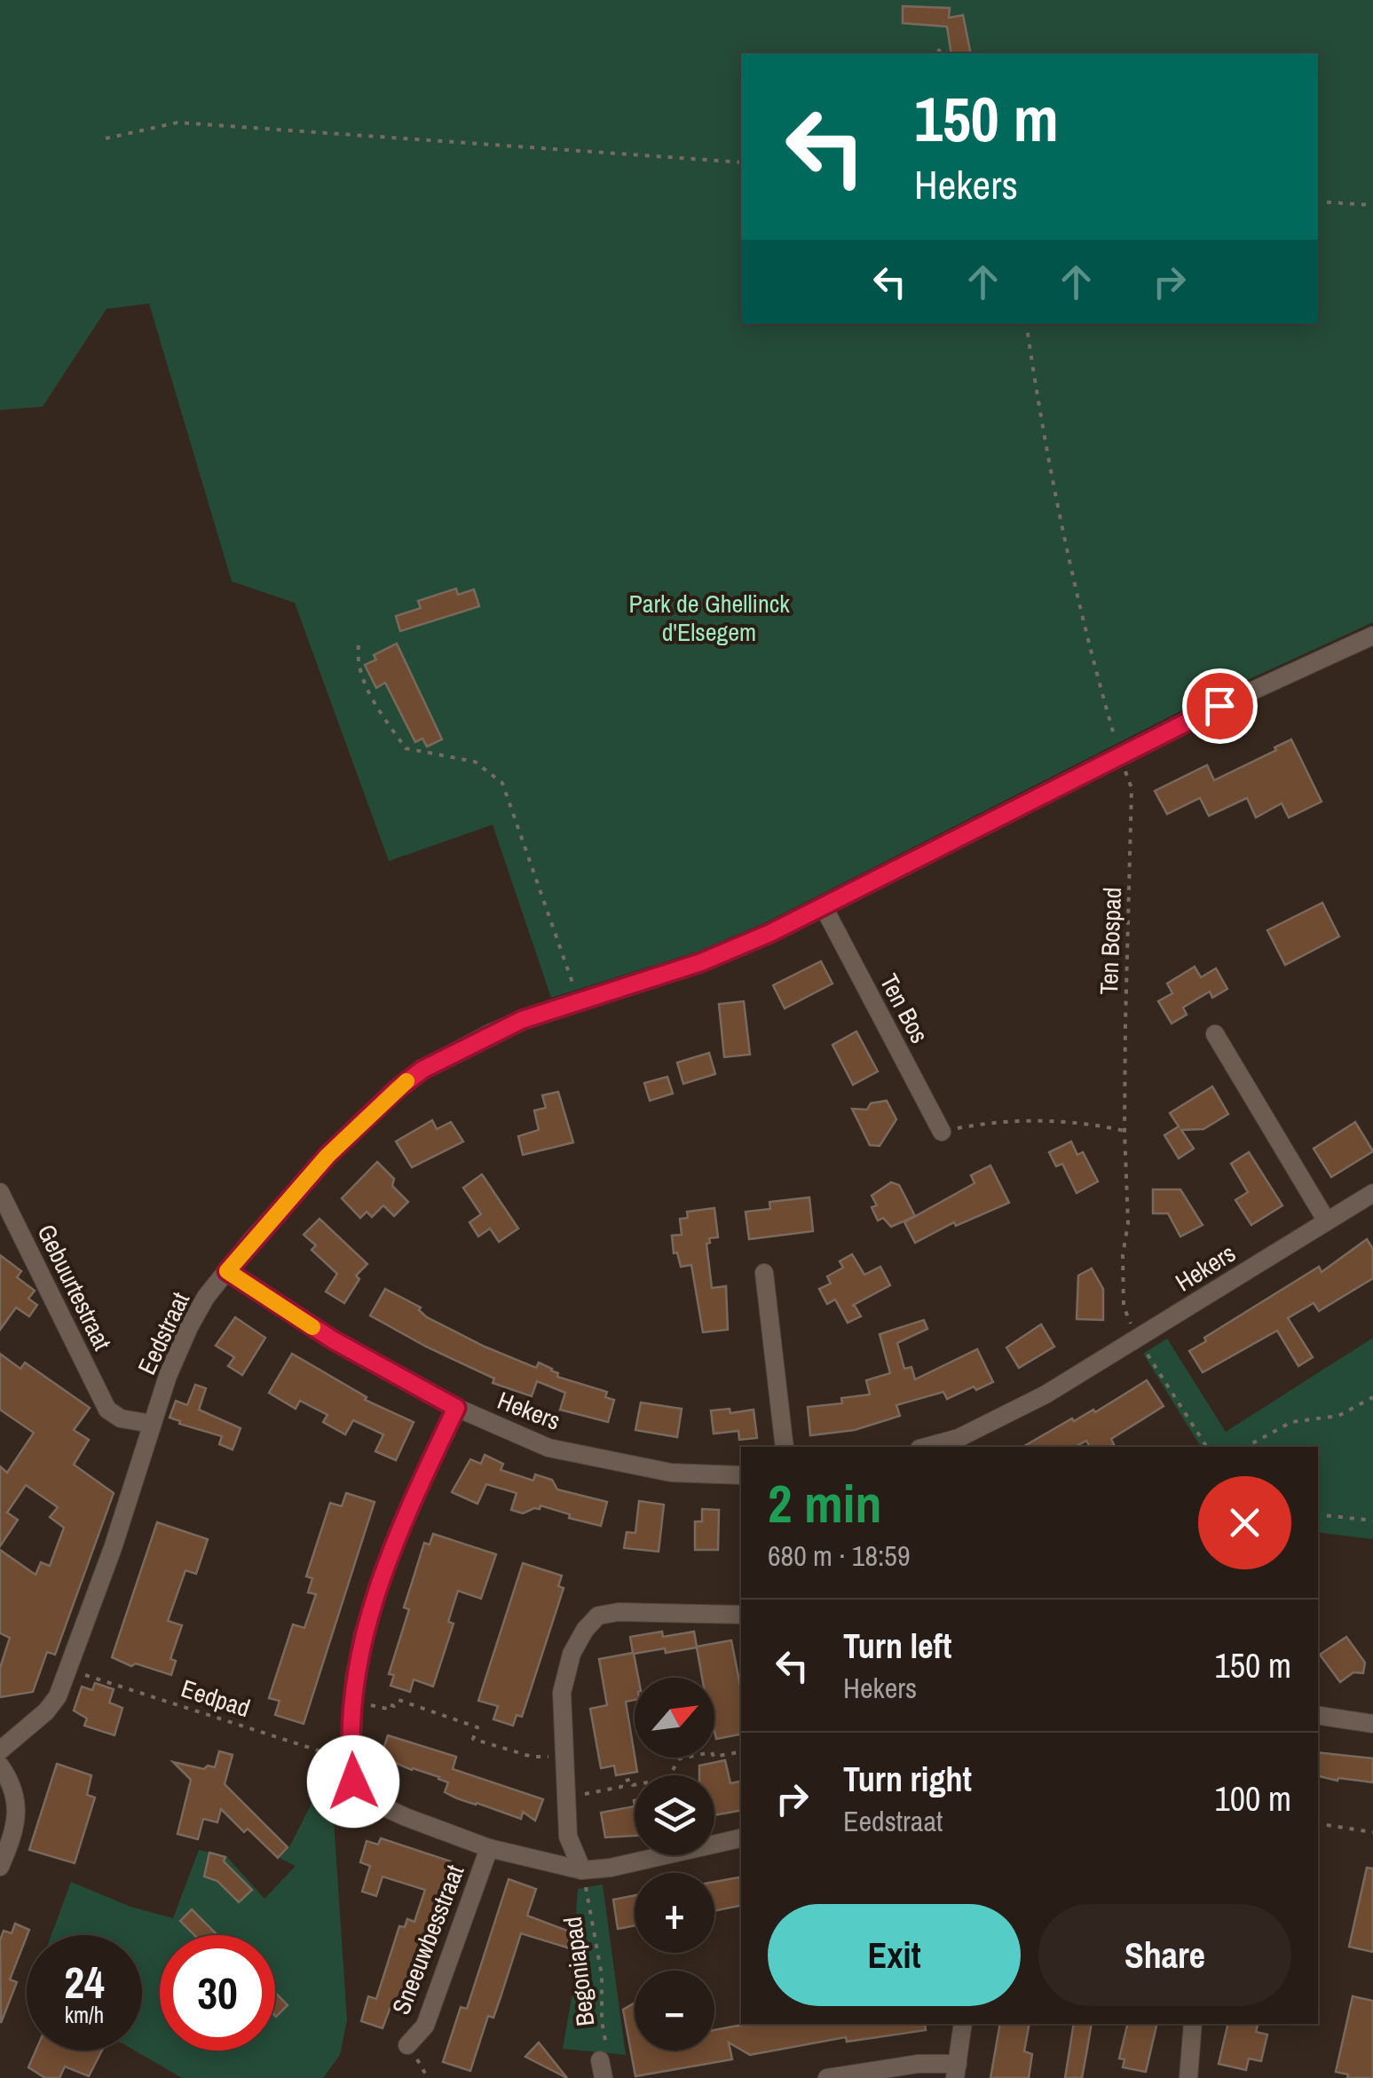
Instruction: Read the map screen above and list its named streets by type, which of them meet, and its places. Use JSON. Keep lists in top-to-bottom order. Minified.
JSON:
{"streets":{"street":["Ten Bos","Hekers","Gebuurtestraat","Eedstraat","Sneeuwbesstraat"],"path":["Ten Bospad","Eedpad","Begoniapad"]},"crossings":[["Ten Bospad","Hekers"],["Ten Bospad","Eedstraat"],["Ten Bos","Eedstraat"],["Hekers","Eedstraat"],["Gebuurtestraat","Eedstraat"],["Eedstraat","Eedpad"]],"parks":["Park de Ghellinck d'Elsegem"],"north":"top right","page":{"turn":["150 m","Hekers"],"heading":["2 min","680 m · 18:59"],"list":[{"name":"Turn left","note":"Hekers","value":"150 m"},{"name":"Turn right","note":"Eedstraat","value":"100 m"}],"map_buttons":["+","−"],"buttons":["Exit","Share"],"speed":"24 km/h","limit":"30"}}
